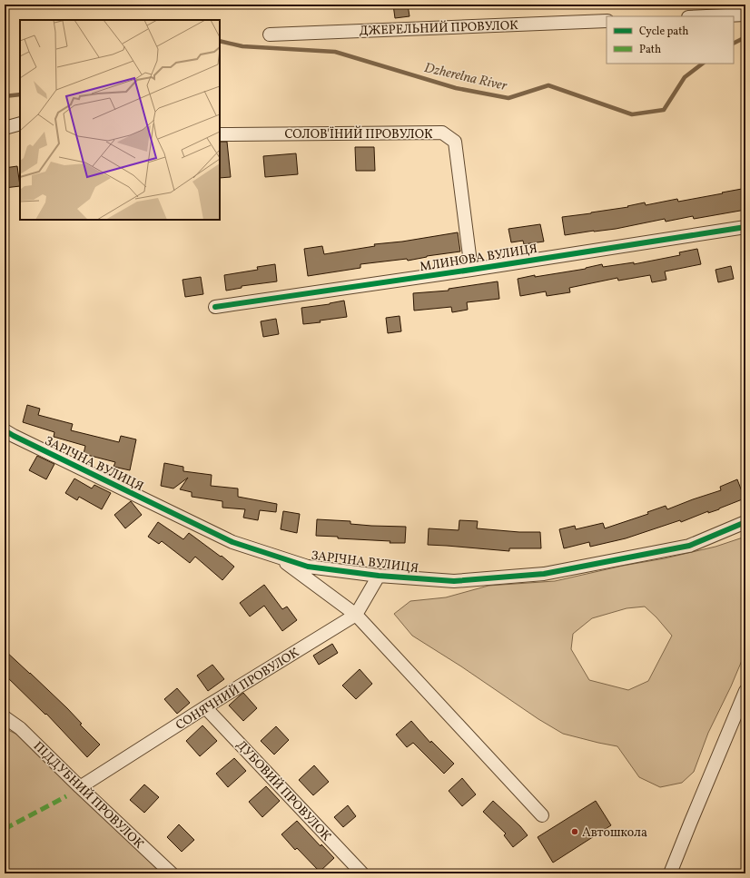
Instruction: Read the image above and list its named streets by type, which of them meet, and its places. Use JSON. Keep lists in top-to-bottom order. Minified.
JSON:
{"streets":{"street":["ДЖЕРЕЛЬНИЙ ПРОВУЛОК","СОЛОВ'ЇНИЙ ПРОВУЛОК","МЛИНОВА ВУЛИЦЯ","ЗАРІЧНА ВУЛИЦЯ","СОНЯЧНИЙ ПРОВУЛОК","ДУБОВИЙ ПРОВУЛОК","ПІДДУБНИЙ ПРОВУЛОК"]},"crossings":[["СОЛОВ'ЇНИЙ ПРОВУЛОК","МЛИНОВА ВУЛИЦЯ"],["ЗАРІЧНА ВУЛИЦЯ","СОНЯЧНИЙ ПРОВУЛОК"],["СОНЯЧНИЙ ПРОВУЛОК","ДУБОВИЙ ПРОВУЛОК"],["СОНЯЧНИЙ ПРОВУЛОК","ПІДДУБНИЙ ПРОВУЛОК"]],"water":["Dzherelna River"],"places":["Автошкола"],"legend":["Cycle path","Path"]}
